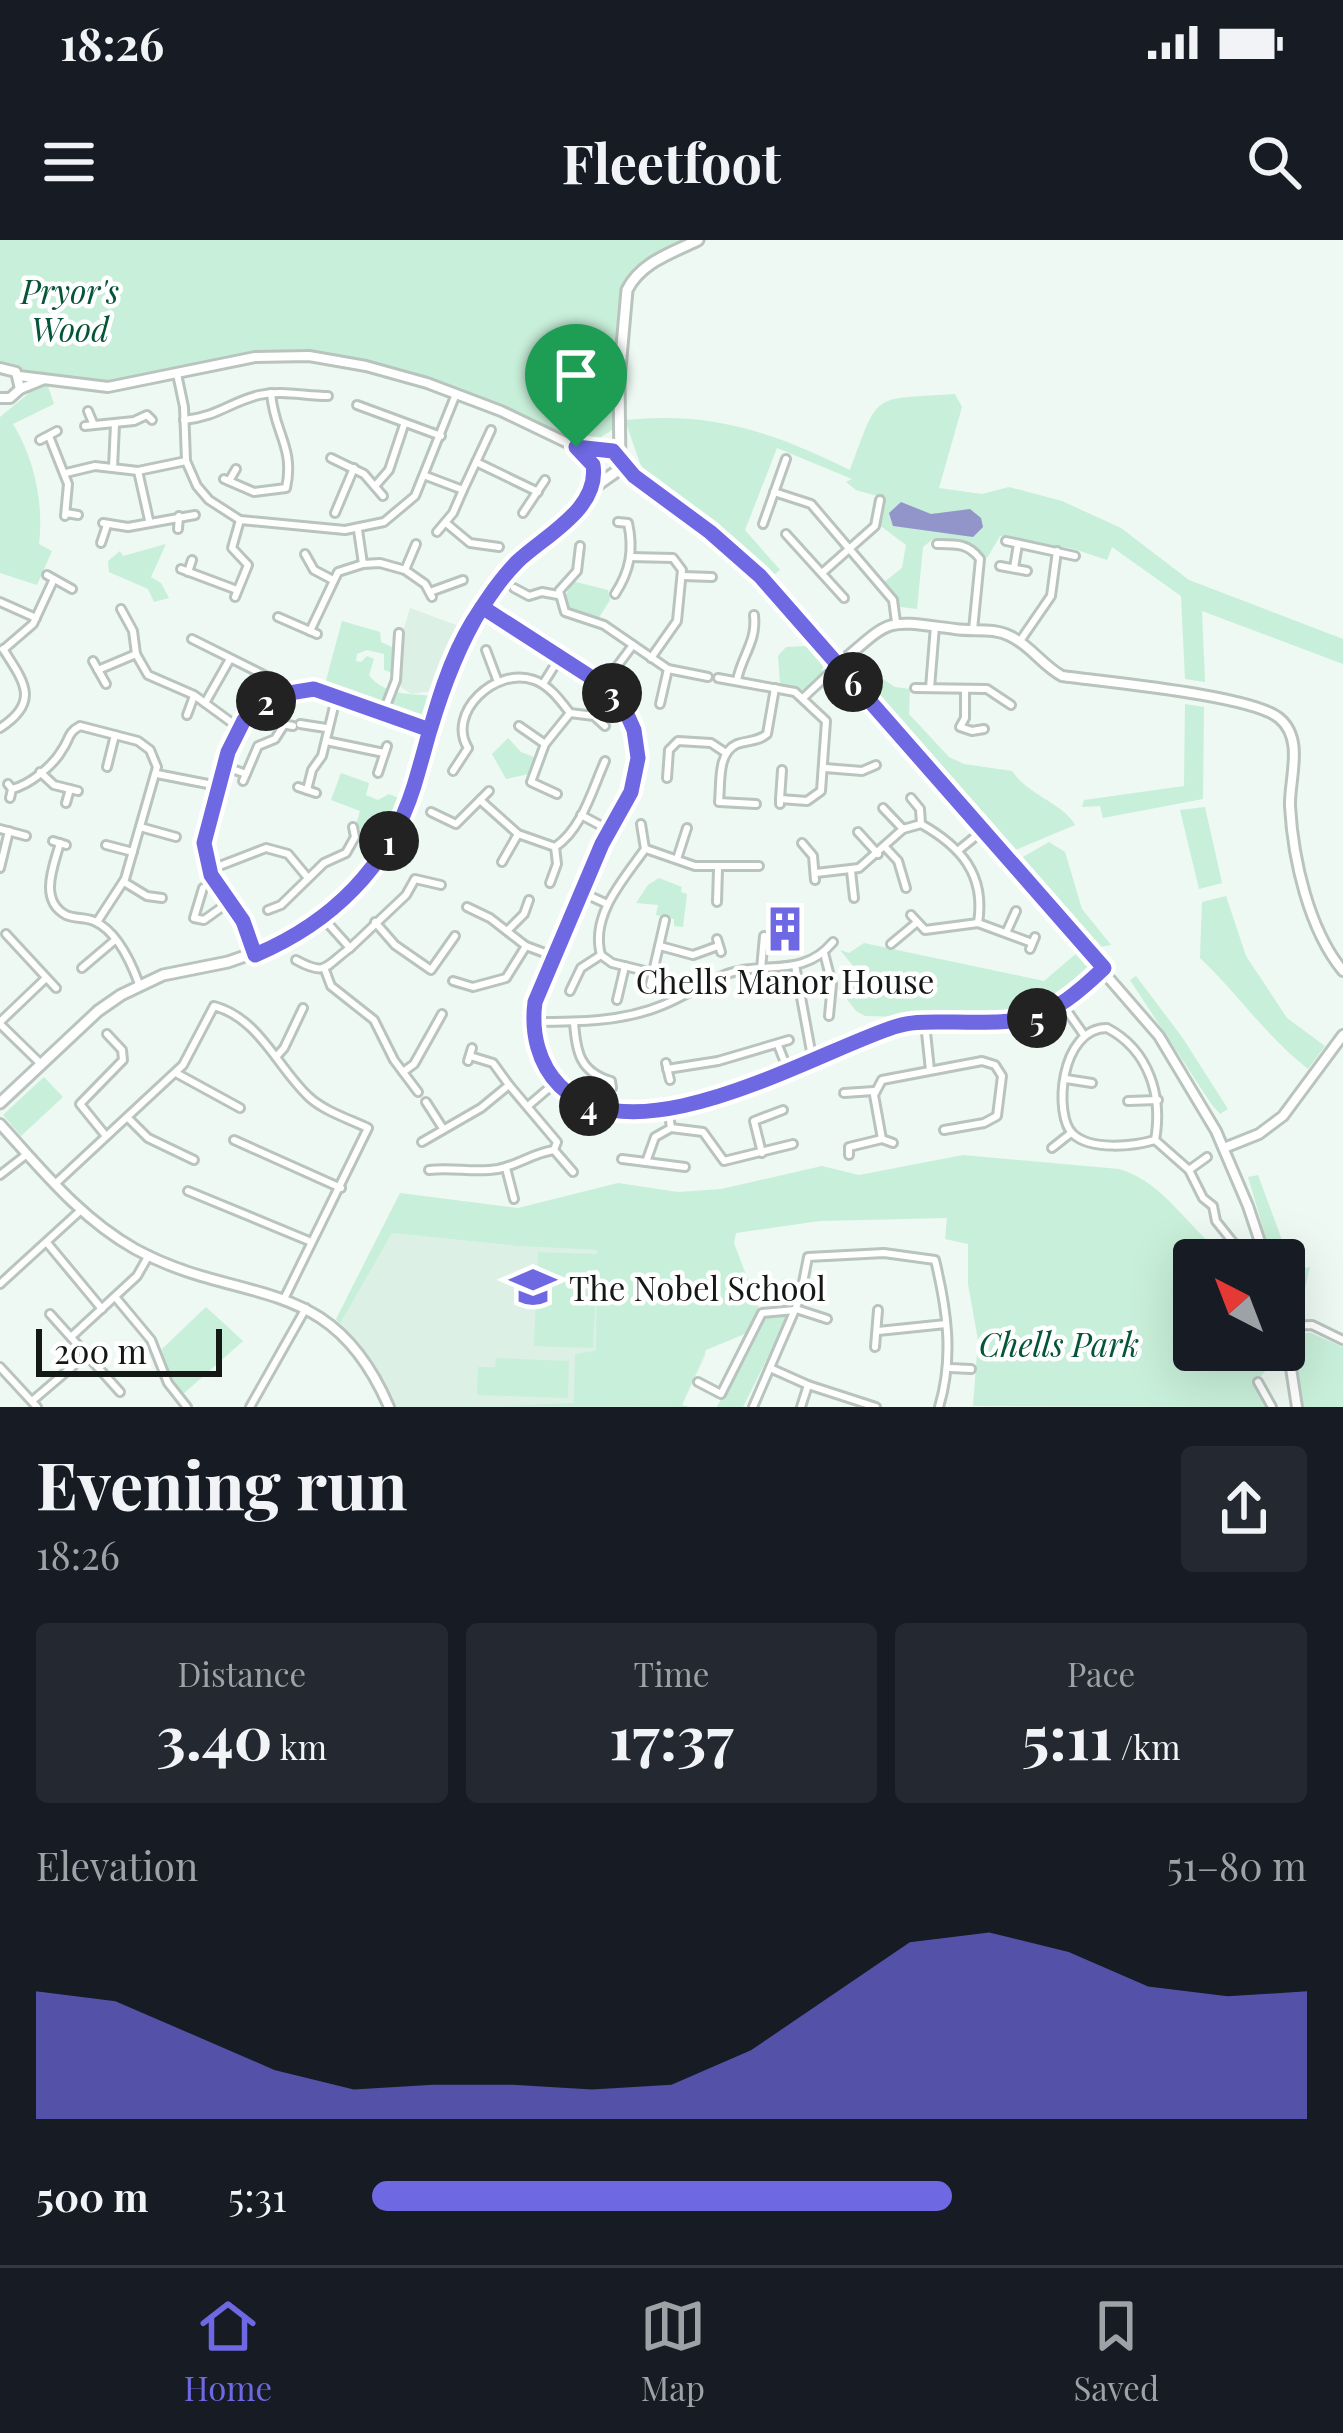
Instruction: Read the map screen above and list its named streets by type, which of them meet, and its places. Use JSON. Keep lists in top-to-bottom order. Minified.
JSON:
{"parks":["Pryor's Wood","Chells Park"],"places":{"building":["Chells Manor House"],"school or university":["The Nobel School"]},"scale_bar":"200 m","north":"top left","page":{"status":"18:26","header":"Fleetfoot","pins":["6","3","2","1","5","4"],"scale":"200 m","heading":["Evening run","18:26"],"stats":[["Distance","3.40 km"],["Time","17:37"],["Pace","5:11 /km"]],"chart":["Elevation","51–80 m"],"list":[{"name":"500 m","note":"5:31"}],"tabs":["Home","Map","Saved"]}}
